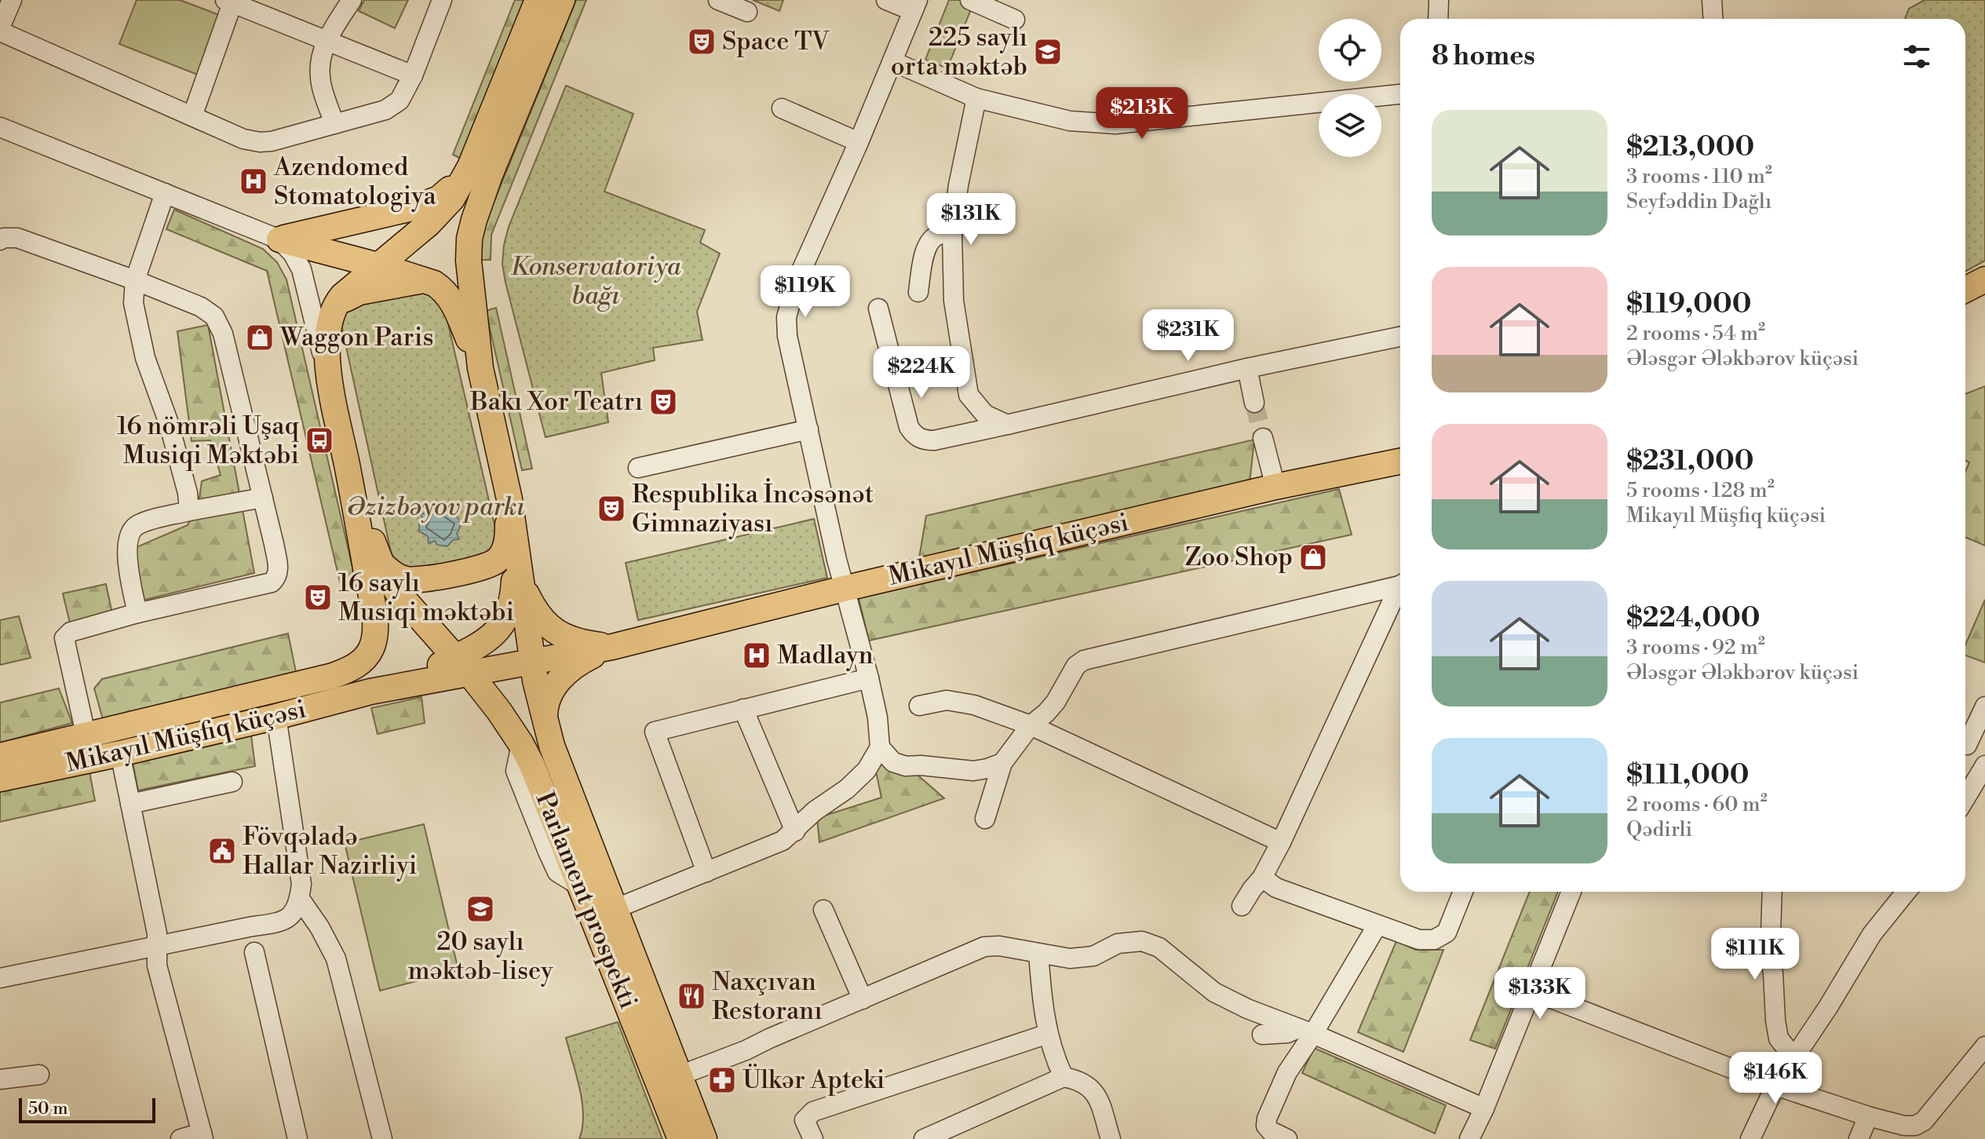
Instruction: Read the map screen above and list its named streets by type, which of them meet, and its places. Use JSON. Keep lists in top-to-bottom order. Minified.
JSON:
{"streets":{"main road":["Mikayıl Müşfiq küçəsi","Parlament prospekti"]},"crossings":[["Mikayıl Müşfiq küçəsi","Parlament prospekti"]],"parks":["Konservatoriya bağı","Əzizbəyov parkı"],"places":{"theatre":["Space TV","Bakı Xor Teatrı","Respublika İncəsənət Gimnaziyası","16 saylı Musiqi məktəbi"],"school or university":["225 saylı orta məktəb","20 saylı məktəb-lisey"],"hospital":["Azendomed Stomatologiya","Madlayn"],"shop":["Waggon Paris","Zoo Shop"],"bus stop":["16 nömrəli Uşaq Musiqi Məktəbi"],"public building":["Fövqəladə Hallar Nazirliyi"],"restaurant":["Naxçıvan Restoranı"],"pharmacy":["Ülkər Apteki"]},"scale_bar":"50 m","page":{"heading":"8 homes","price":["$213K","$131K","$119K","$231K","$224K","$111K","$133K","$146K"],"list":[{"name":"$213,000","note":"3 rooms · 110 m² · Seyfəddin Dağlı"},{"name":"$119,000","note":"2 rooms · 54 m² · Ələsgər Ələkbərov küçəsi"},{"name":"$231,000","note":"5 rooms · 128 m² · Mikayıl Müşfiq küçəsi"},{"name":"$224,000","note":"3 rooms · 92 m² · Ələsgər Ələkbərov küçəsi"},{"name":"$111,000","note":"2 rooms · 60 m² · Qədirli"}],"scale":"50 m"}}
